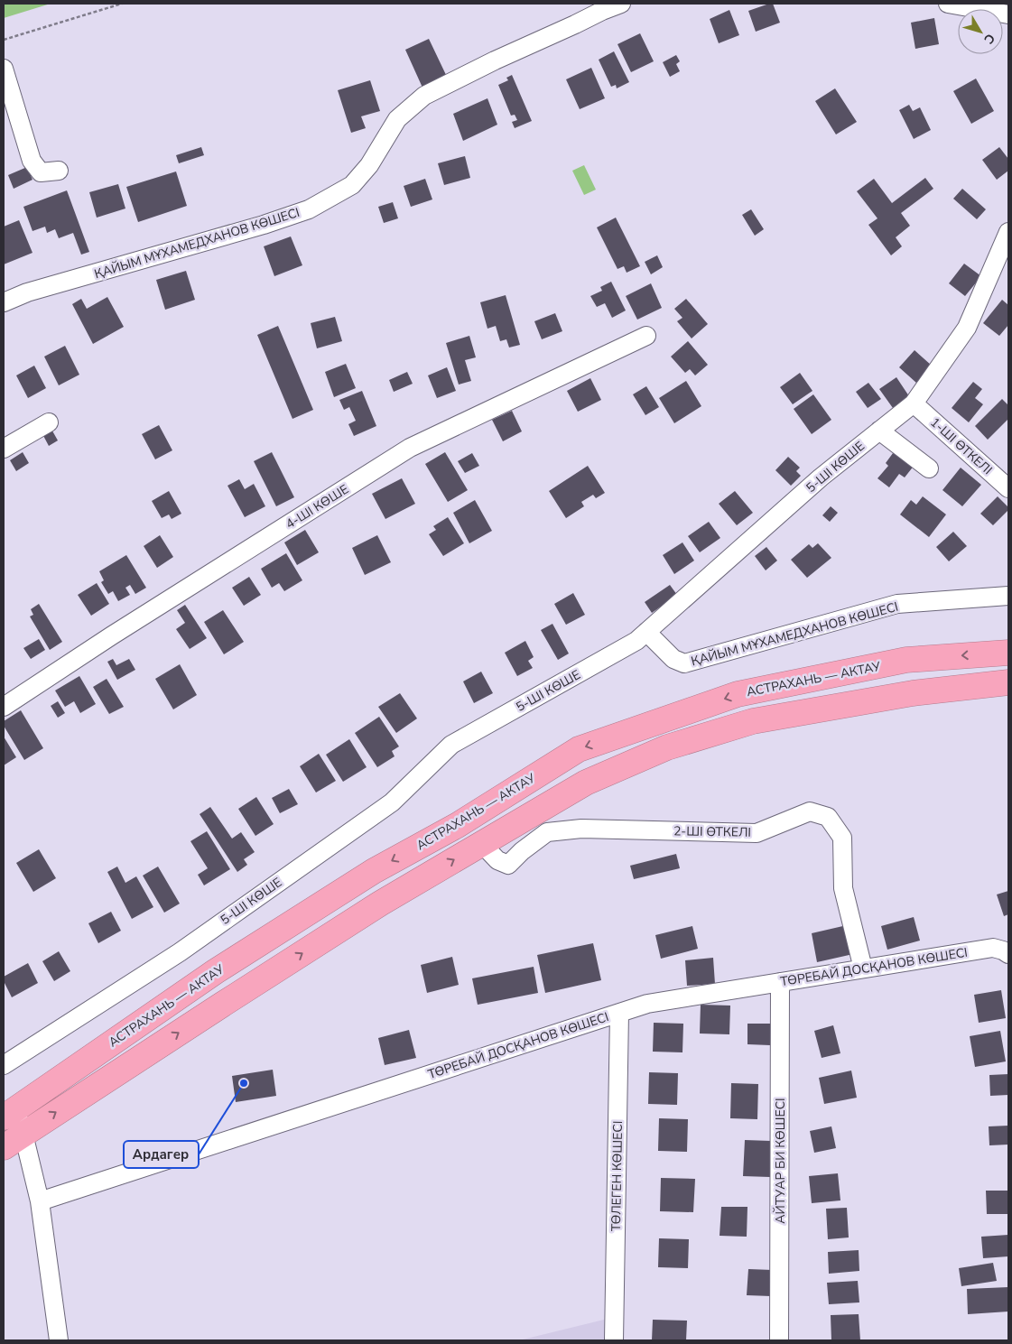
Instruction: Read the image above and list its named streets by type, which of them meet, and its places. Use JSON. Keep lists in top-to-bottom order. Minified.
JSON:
{"streets":{"highway":["АСТРАХАНЬ — АКТАУ"],"street":["ҚАЙЫМ МҰХАМЕДХАНОВ КӨШЕСI","1-ШІ ӨТКЕЛІ","5-ШI КӨШЕ","4-ШI КӨШЕ","2-ШІ ӨТКЕЛІ","ТӨРЕБАЙ ДОСҚАНОВ КӨШЕСІ","АЙТУАР БИ КӨШЕСІ","ТӨЛЕГЕН КӨШЕСІ"]},"crossings":[["ҚАЙЫМ МҰХАМЕДХАНОВ КӨШЕСI","5-ШI КӨШЕ"],["1-ШІ ӨТКЕЛІ","5-ШI КӨШЕ"],["2-ШІ ӨТКЕЛІ","ТӨРЕБАЙ ДОСҚАНОВ КӨШЕСІ"],["ТӨРЕБАЙ ДОСҚАНОВ КӨШЕСІ","АЙТУАР БИ КӨШЕСІ"],["ТӨРЕБАЙ ДОСҚАНОВ КӨШЕСІ","ТӨЛЕГЕН КӨШЕСІ"]],"places":["Ардагер"],"north":"bottom right"}
